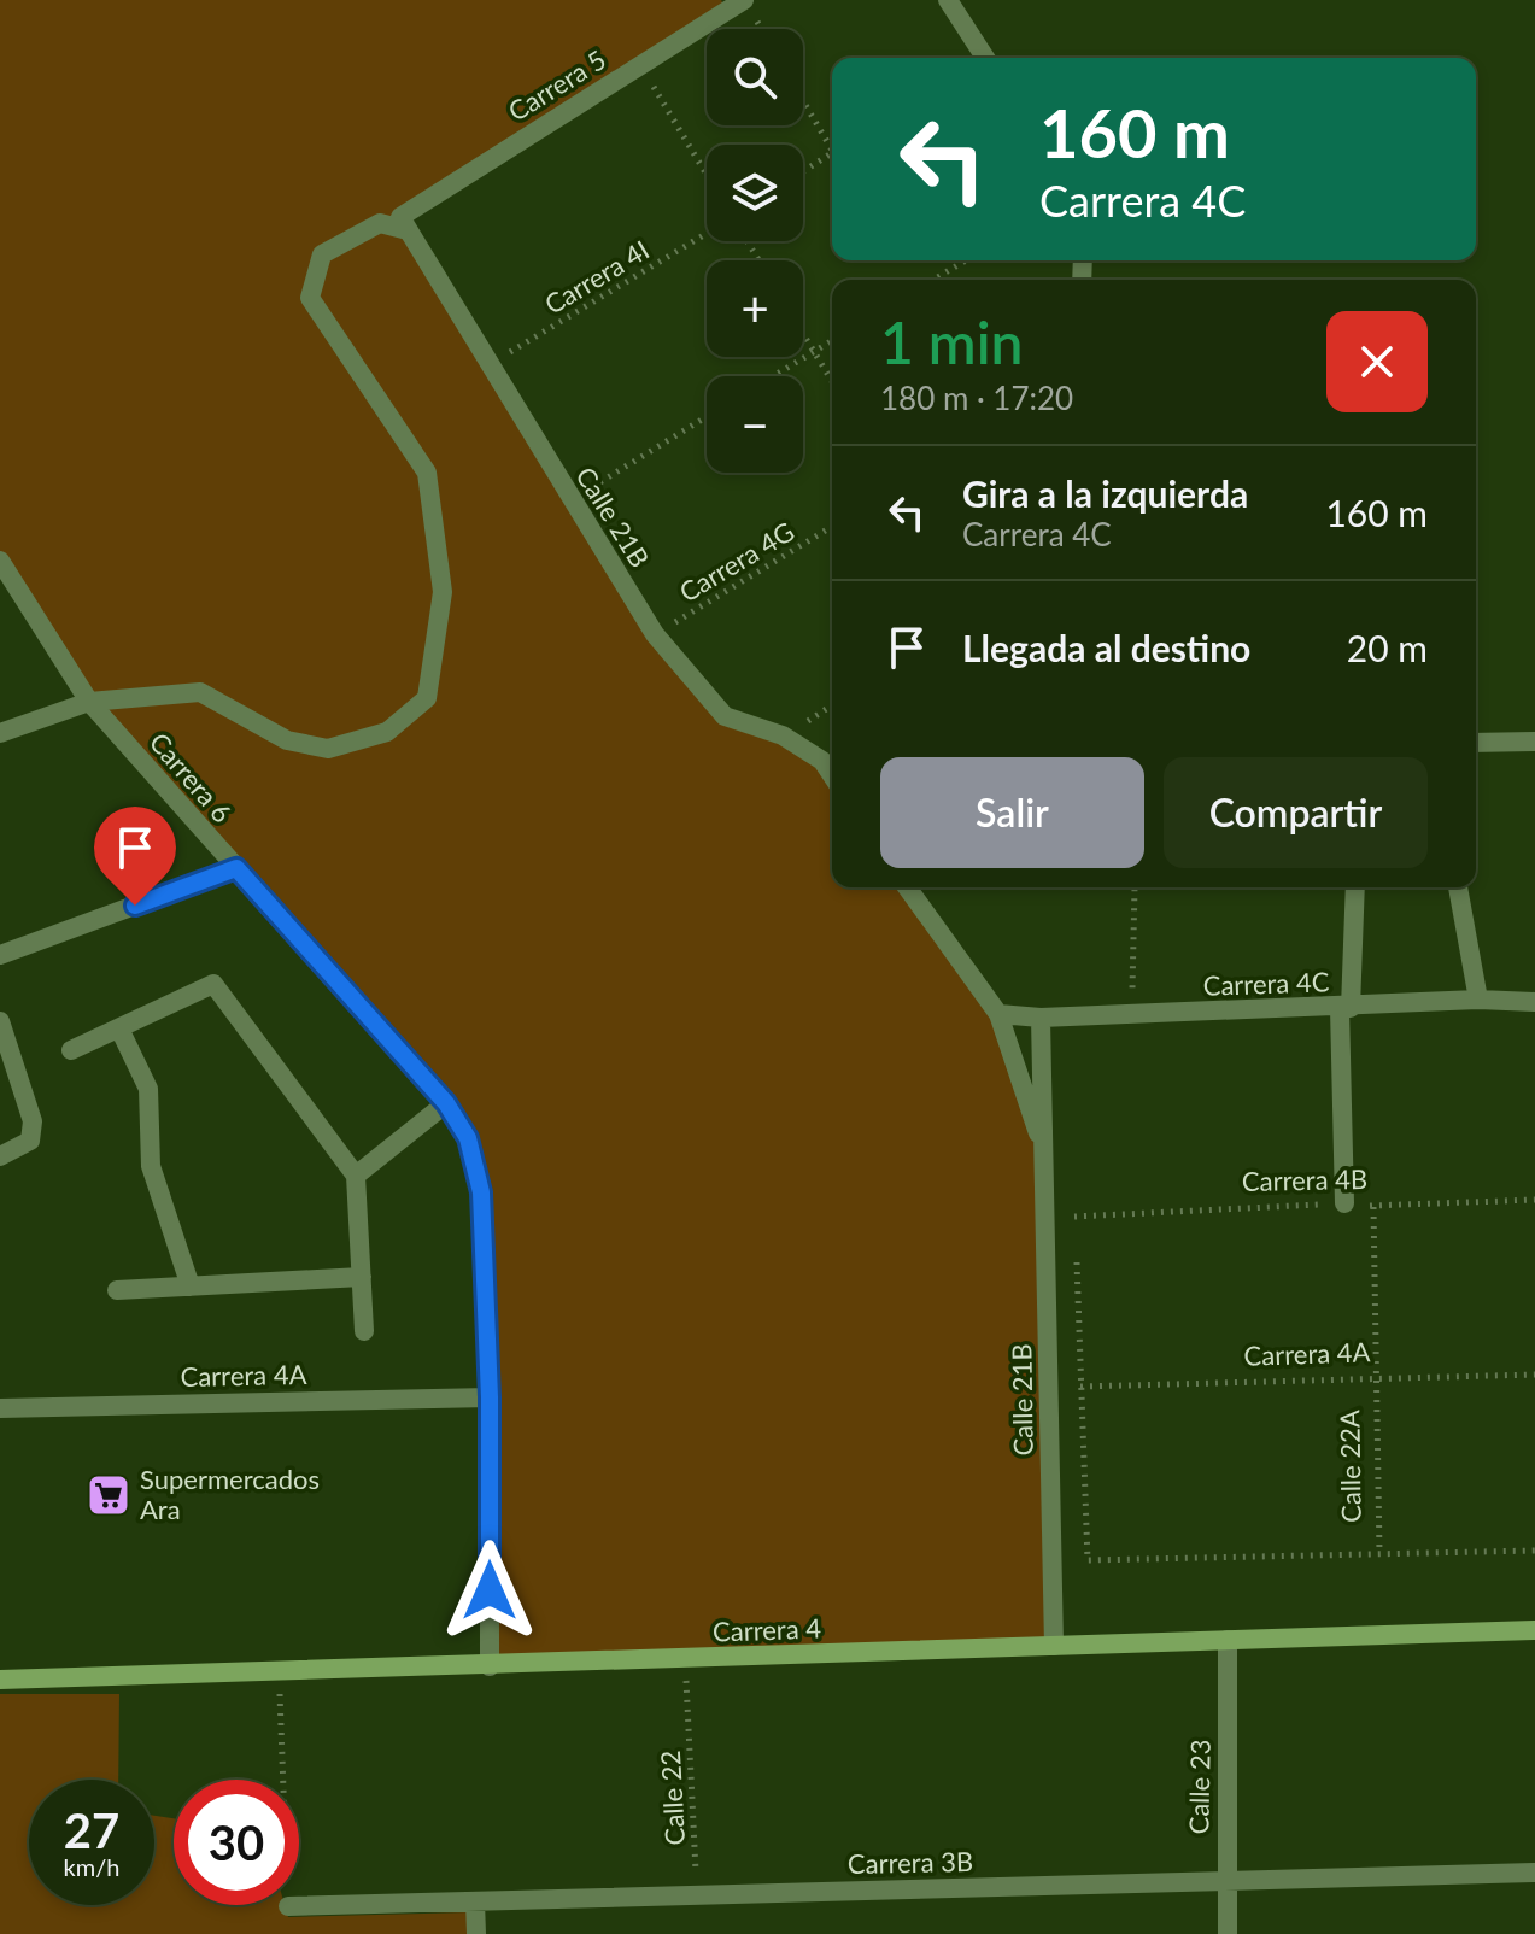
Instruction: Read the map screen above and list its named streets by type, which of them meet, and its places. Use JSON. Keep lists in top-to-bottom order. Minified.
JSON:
{"streets":{"main road":["Carrera 4"],"street":["Carrera 5","Calle 21B","Carrera 6","Carrera 4C","Carrera 4A","Calle 23","Carrera 3B"],"path":["Carrera 4I","Carrera 4G","Carrera 4B","Calle 22A","Calle 22"]},"crossings":[["Carrera 5","Calle 21B"],["Carrera 4I","Calle 21B"],["Calle 21B","Carrera 4G"],["Calle 21B","Carrera 4C"],["Calle 21B","Carrera 4"],["Carrera 6","Carrera 4A"],["Carrera 6","Carrera 4"],["Carrera 4B","Calle 22A"],["Carrera 4A","Calle 22A"],["Carrera 4","Calle 23"],["Carrera 4","Calle 22"],["Calle 23","Carrera 3B"],["Calle 22","Carrera 3B"]],"places":{"supermarket":["Supermercados Ara"]},"page":{"map_buttons":["+","−"],"turn":["160 m","Carrera 4C"],"heading":["1 min","180 m · 17:20"],"list":[{"name":"Gira a la izquierda","note":"Carrera 4C","value":"160 m"},{"name":"Llegada al destino","value":"20 m"}],"buttons":["Salir","Compartir"],"speed":"27 km/h","limit":"30"}}
